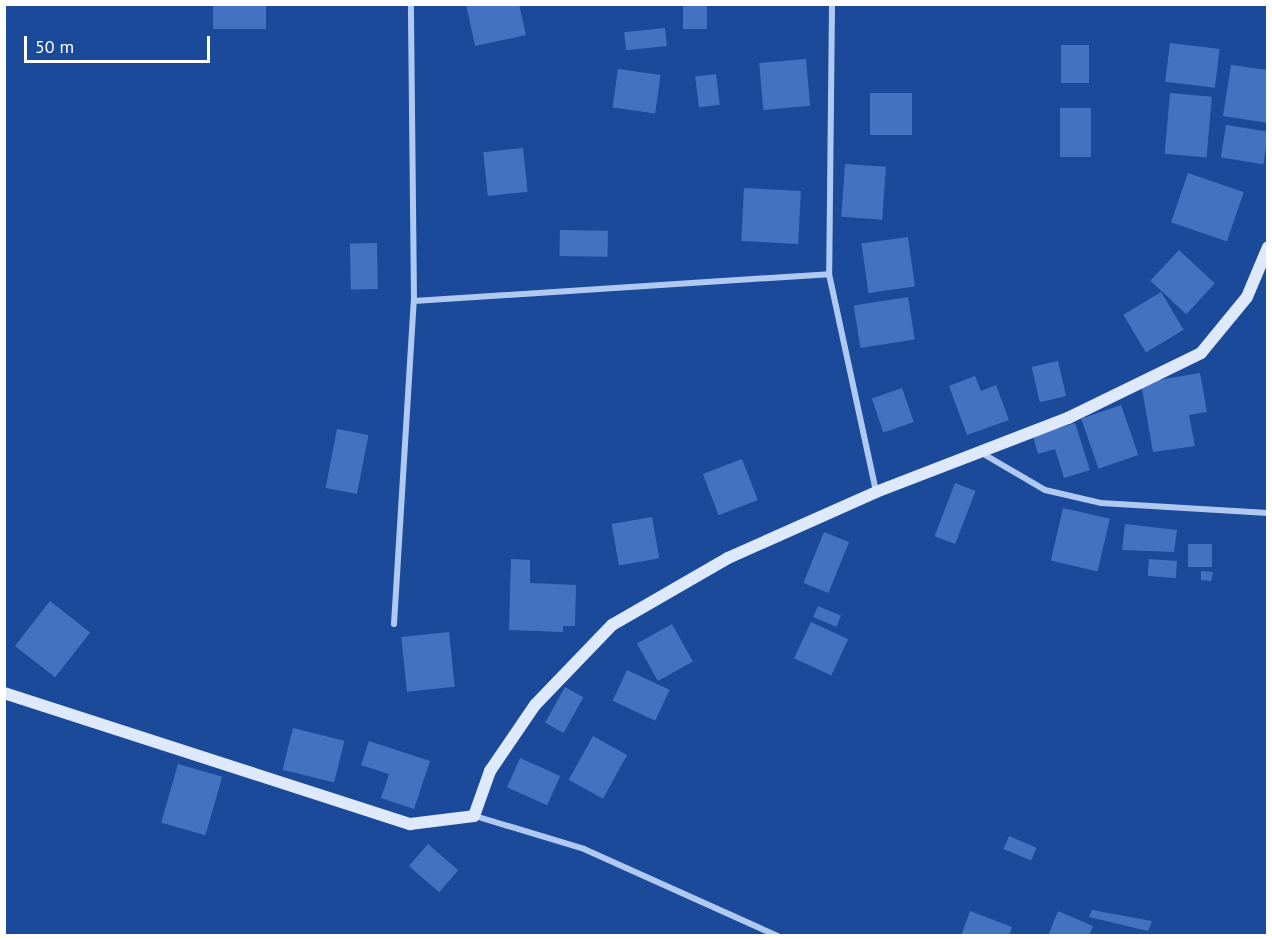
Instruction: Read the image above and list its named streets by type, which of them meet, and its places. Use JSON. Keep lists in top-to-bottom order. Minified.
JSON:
{"scale_bar":"50 m"}
